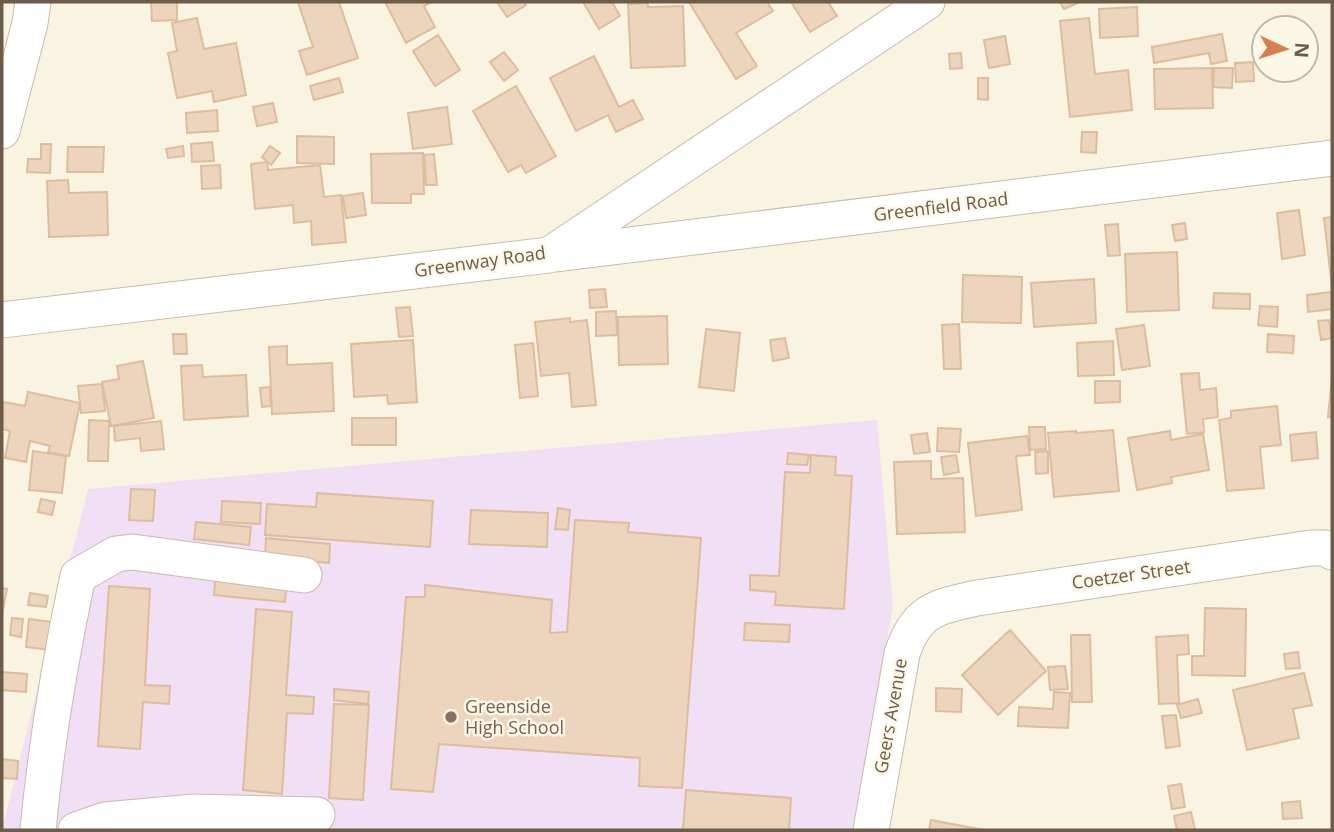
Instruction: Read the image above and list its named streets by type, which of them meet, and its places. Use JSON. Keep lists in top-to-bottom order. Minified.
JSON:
{"streets":{"street":["Greenfield Road","Greenway Road","Coetzer Street","Geers Avenue"]},"crossings":[["Greenfield Road","Greenway Road"],["Coetzer Street","Geers Avenue"]],"places":["Greenside High School"],"north":"right"}
